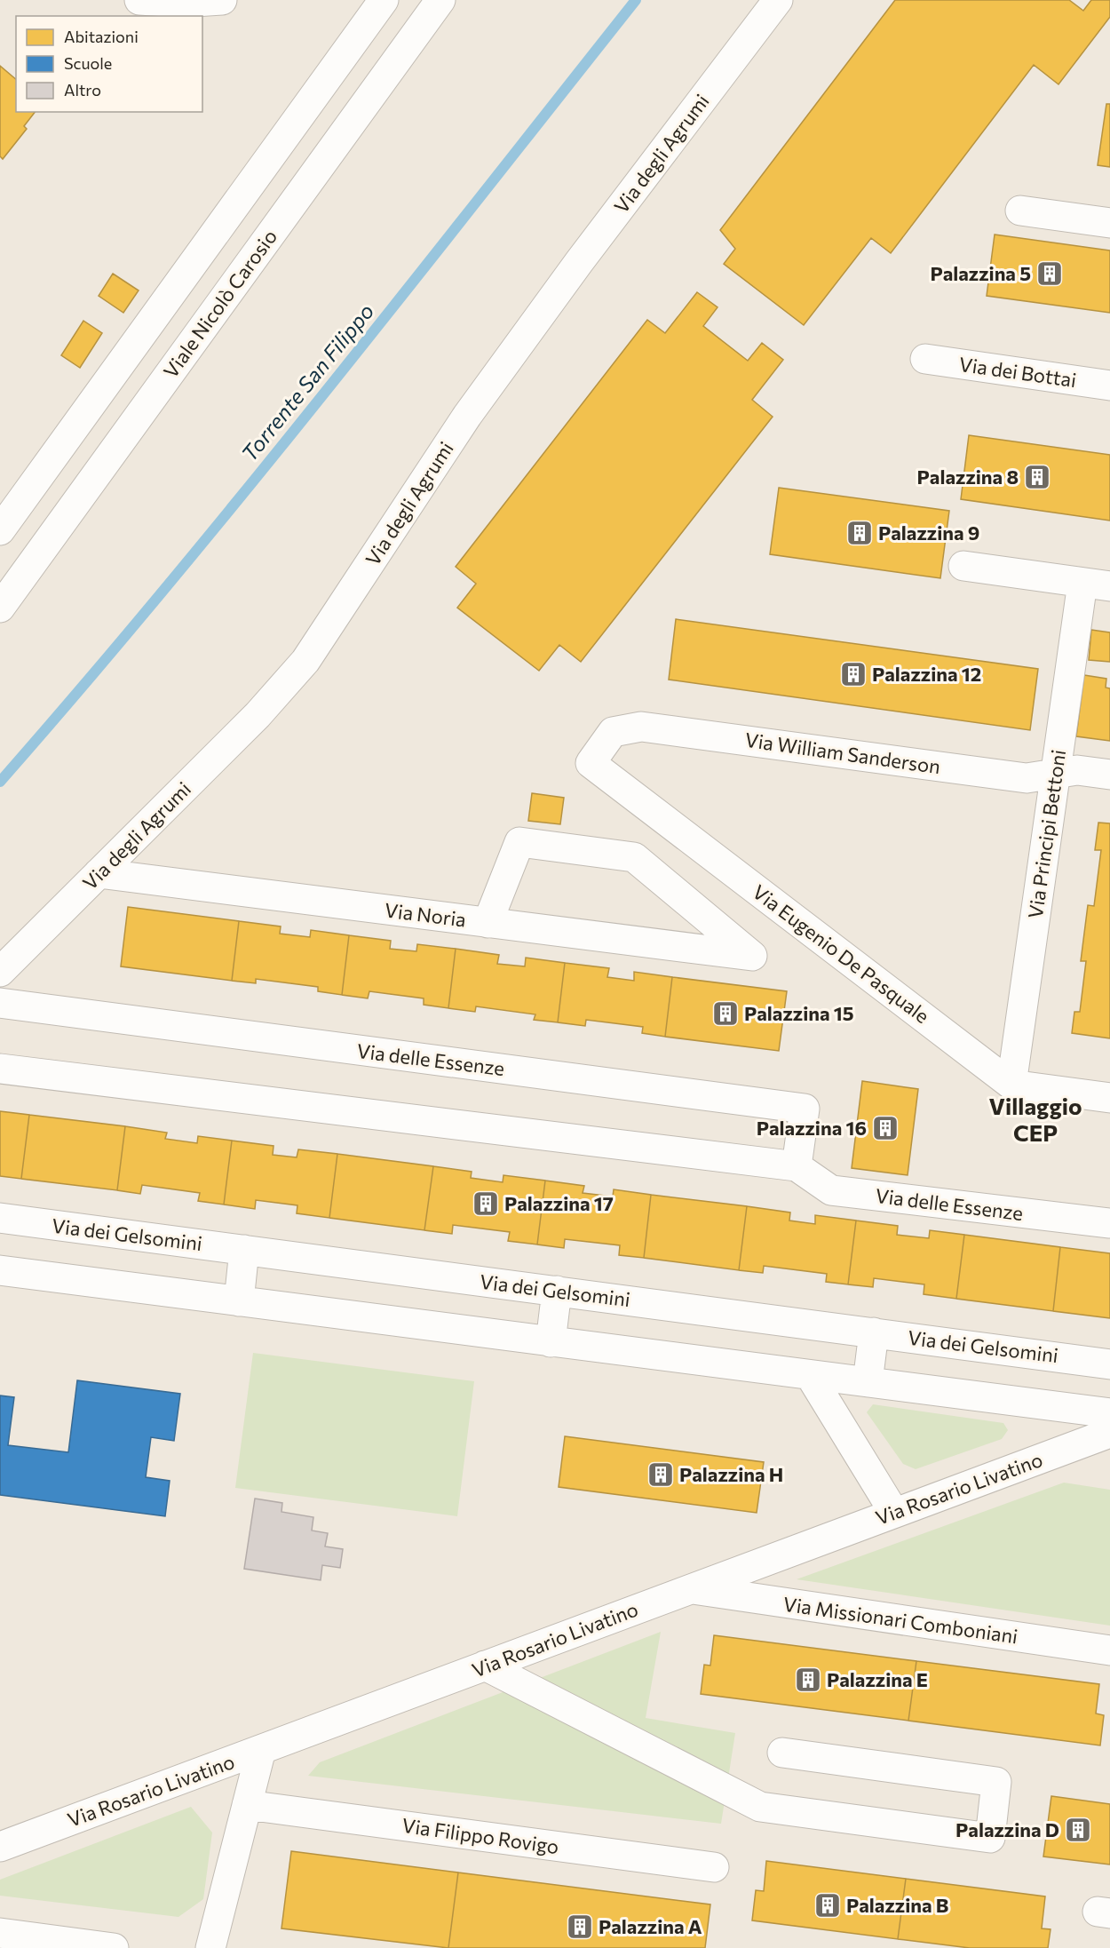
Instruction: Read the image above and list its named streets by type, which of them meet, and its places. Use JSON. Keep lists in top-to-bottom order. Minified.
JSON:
{"streets":{"street":["Via degli Agrumi","Viale Nicolò Carosio","Via dei Bottai","Via William Sanderson","Via Principi Bettoni","Via Noria","Via Eugenio De Pasquale","Via delle Essenze","Via dei Gelsomini","Via Rosario Livatino","Via Missionari Comboniani","Via Filippo Rovigo"]},"crossings":[["Via degli Agrumi","Via Noria"],["Via William Sanderson","Via Principi Bettoni"],["Via William Sanderson","Via Eugenio De Pasquale"],["Via Principi Bettoni","Via Eugenio De Pasquale"],["Via Rosario Livatino","Via Missionari Comboniani"]],"districts":["Villaggio CEP"],"water":["Torrente San Filippo"],"places":{"building":["Palazzina 5","Palazzina 8","Palazzina 9","Palazzina 12","Palazzina 15","Palazzina 16","Palazzina 17","Palazzina H","Palazzina E","Palazzina D","Palazzina B","Palazzina A"]},"legend":["Abitazioni","Scuole","Altro"]}
